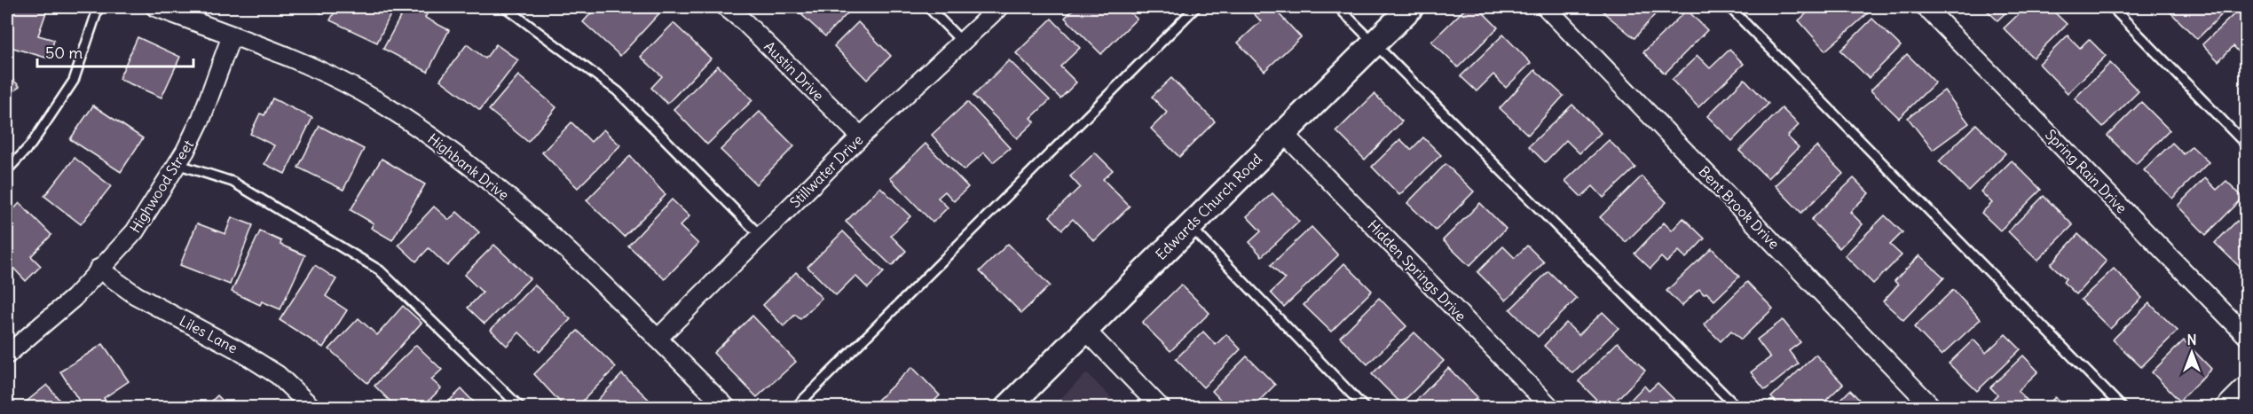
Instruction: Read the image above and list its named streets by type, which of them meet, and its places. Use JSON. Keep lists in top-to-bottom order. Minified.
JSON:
{"streets":{"street":["Austin Drive","Highbank Drive","Stillwater Drive","Spring Rain Drive","Highwood Street","Edwards Church Road","Bent Brook Drive","Hidden Springs Drive","Liles Lane"]},"crossings":[["Austin Drive","Stillwater Drive"],["Highbank Drive","Stillwater Drive"],["Highbank Drive","Highwood Street"],["Highwood Street","Liles Lane"],["Edwards Church Road","Hidden Springs Drive"]],"scale_bar":"50 m","north":"top"}
